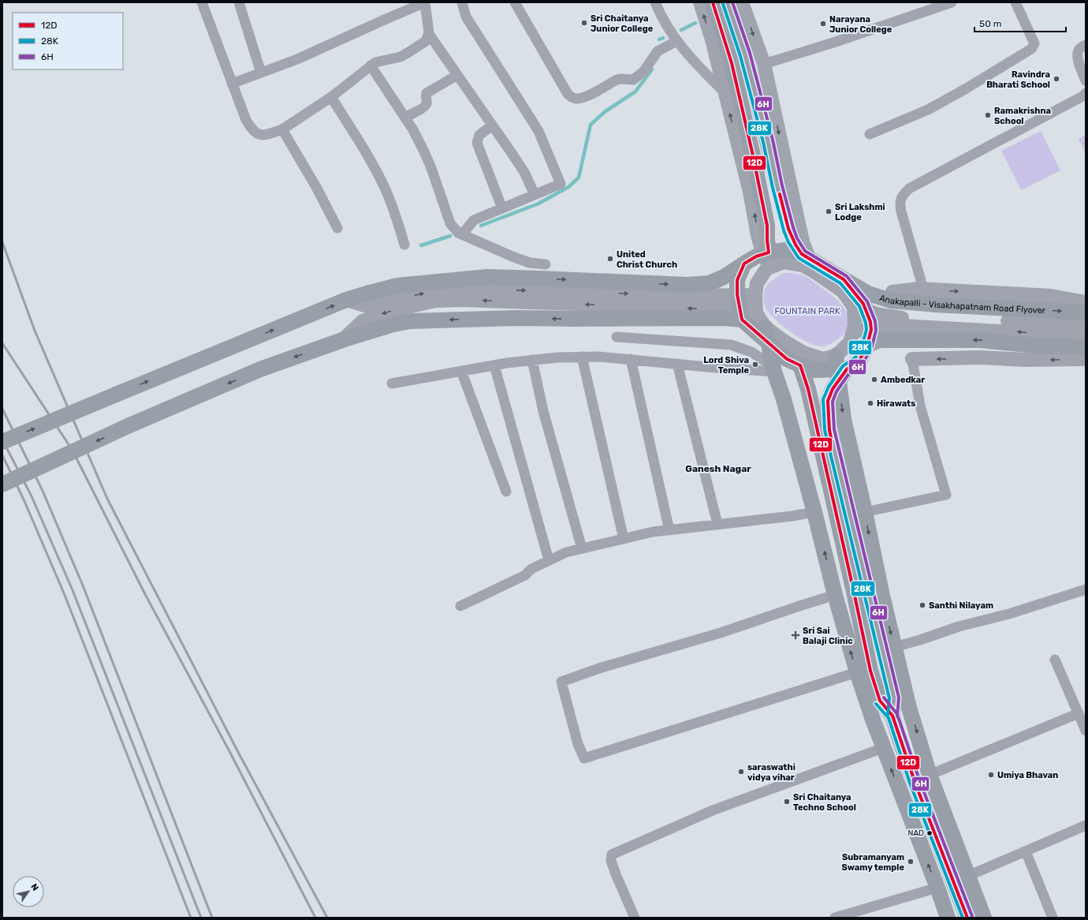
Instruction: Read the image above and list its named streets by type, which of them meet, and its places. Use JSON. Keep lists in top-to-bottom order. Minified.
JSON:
{"streets":{"main road":["Anakapalli - Visakhapatnam Road Flyover"]},"districts":["Ganesh Nagar"],"parks":["FOUNTAIN PARK"],"places":{"other":["Sri Chaitanya Junior College","Narayana Junior College","Ravindra Bharati School","Ramakrishna School","Sri Lakshmi Lodge","United Christ Church","Lord Shiva Temple","Ambedkar","Hirawats","Santhi Nilayam","saraswathi vidya vihar","Umiya Bhavan","Sri Chaitanya Techno School","NAD","Subramanyam Swamy temple"],"health":["Sri Sai Balaji Clinic"]},"lines":["transit line 12D","transit line 6H","transit line 28K"],"legend":["12D","28K","6H"],"scale_bar":"50 m","north":"top right"}
